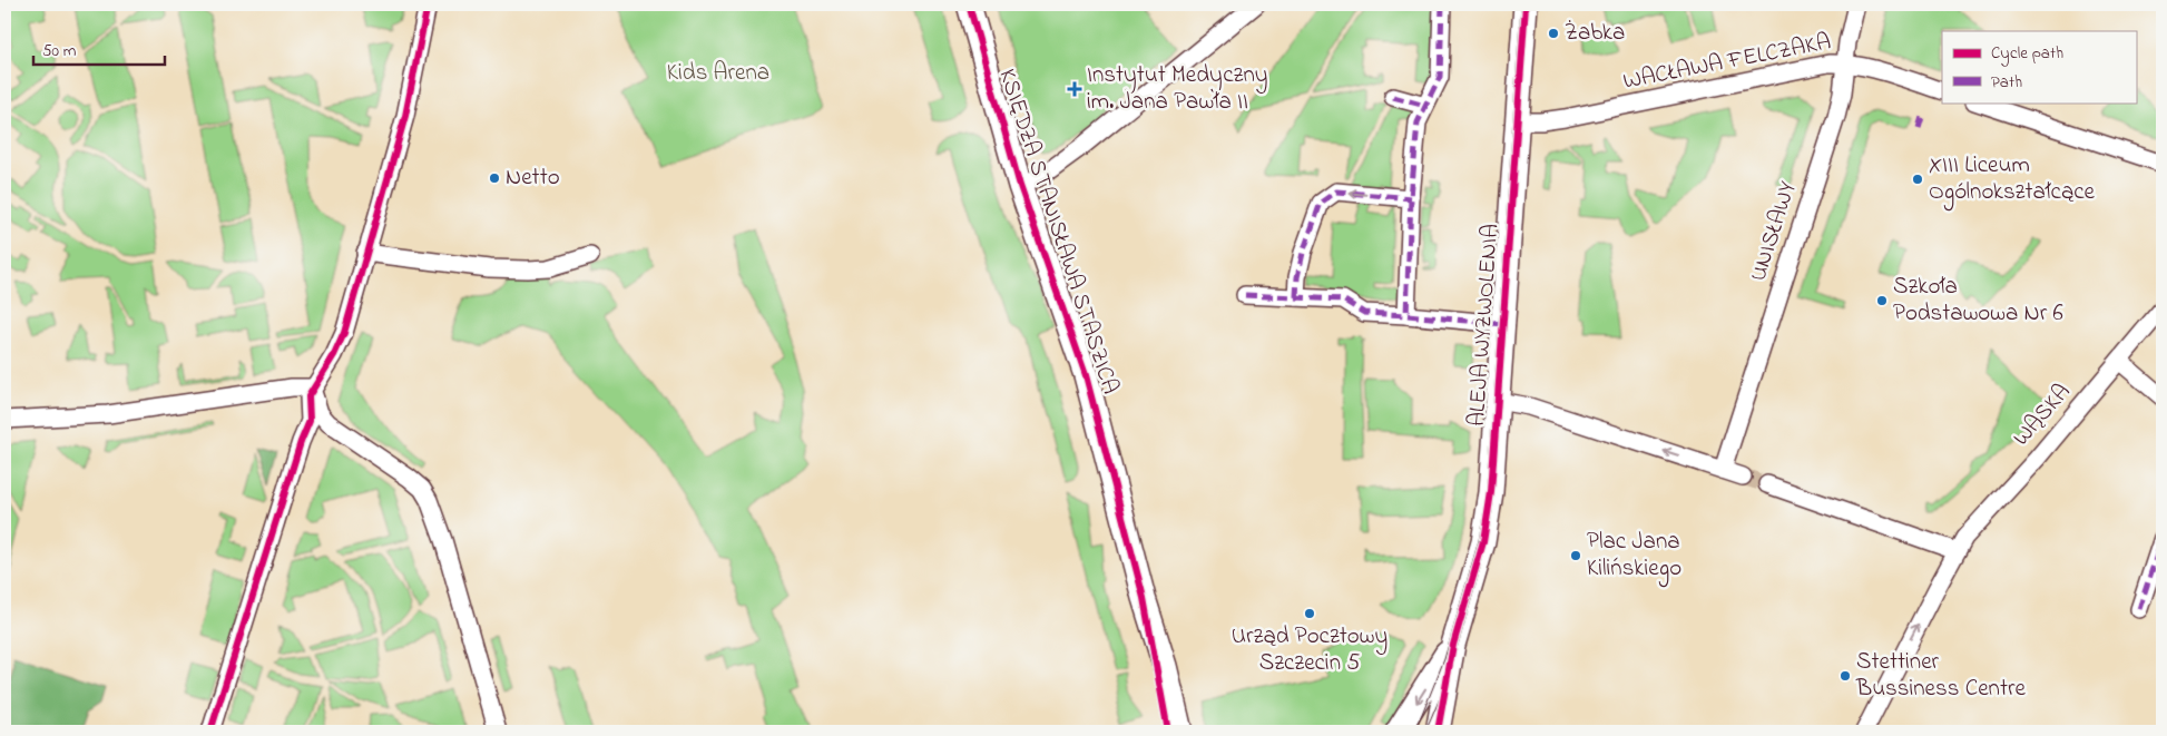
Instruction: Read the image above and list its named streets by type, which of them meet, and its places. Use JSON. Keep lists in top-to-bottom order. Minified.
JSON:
{"streets":{"street":["WACŁAWA FELCZAKA","KSIĘDZA STANISŁAWA STASZICA","UNISŁAWY","ALEJA WYZWOLENIA","WĄSKA"]},"crossings":[["WACŁAWA FELCZAKA","UNISŁAWY"],["WACŁAWA FELCZAKA","ALEJA WYZWOLENIA"]],"one_way":["WĄSKA"],"parks":["Kids Arena"],"places":{"other":["Żabka","Netto","XIII Liceum Ogólnokształcące","Szkoła Podstawowa Nr 6","Plac Jana Kilińskiego","Urząd Pocztowy Szczecin 5","Stettiner Bussiness Centre"],"health":["Instytut Medyczny im. Jana Pawła II"]},"legend":["Cycle path","Path"],"scale_bar":"50 m"}
